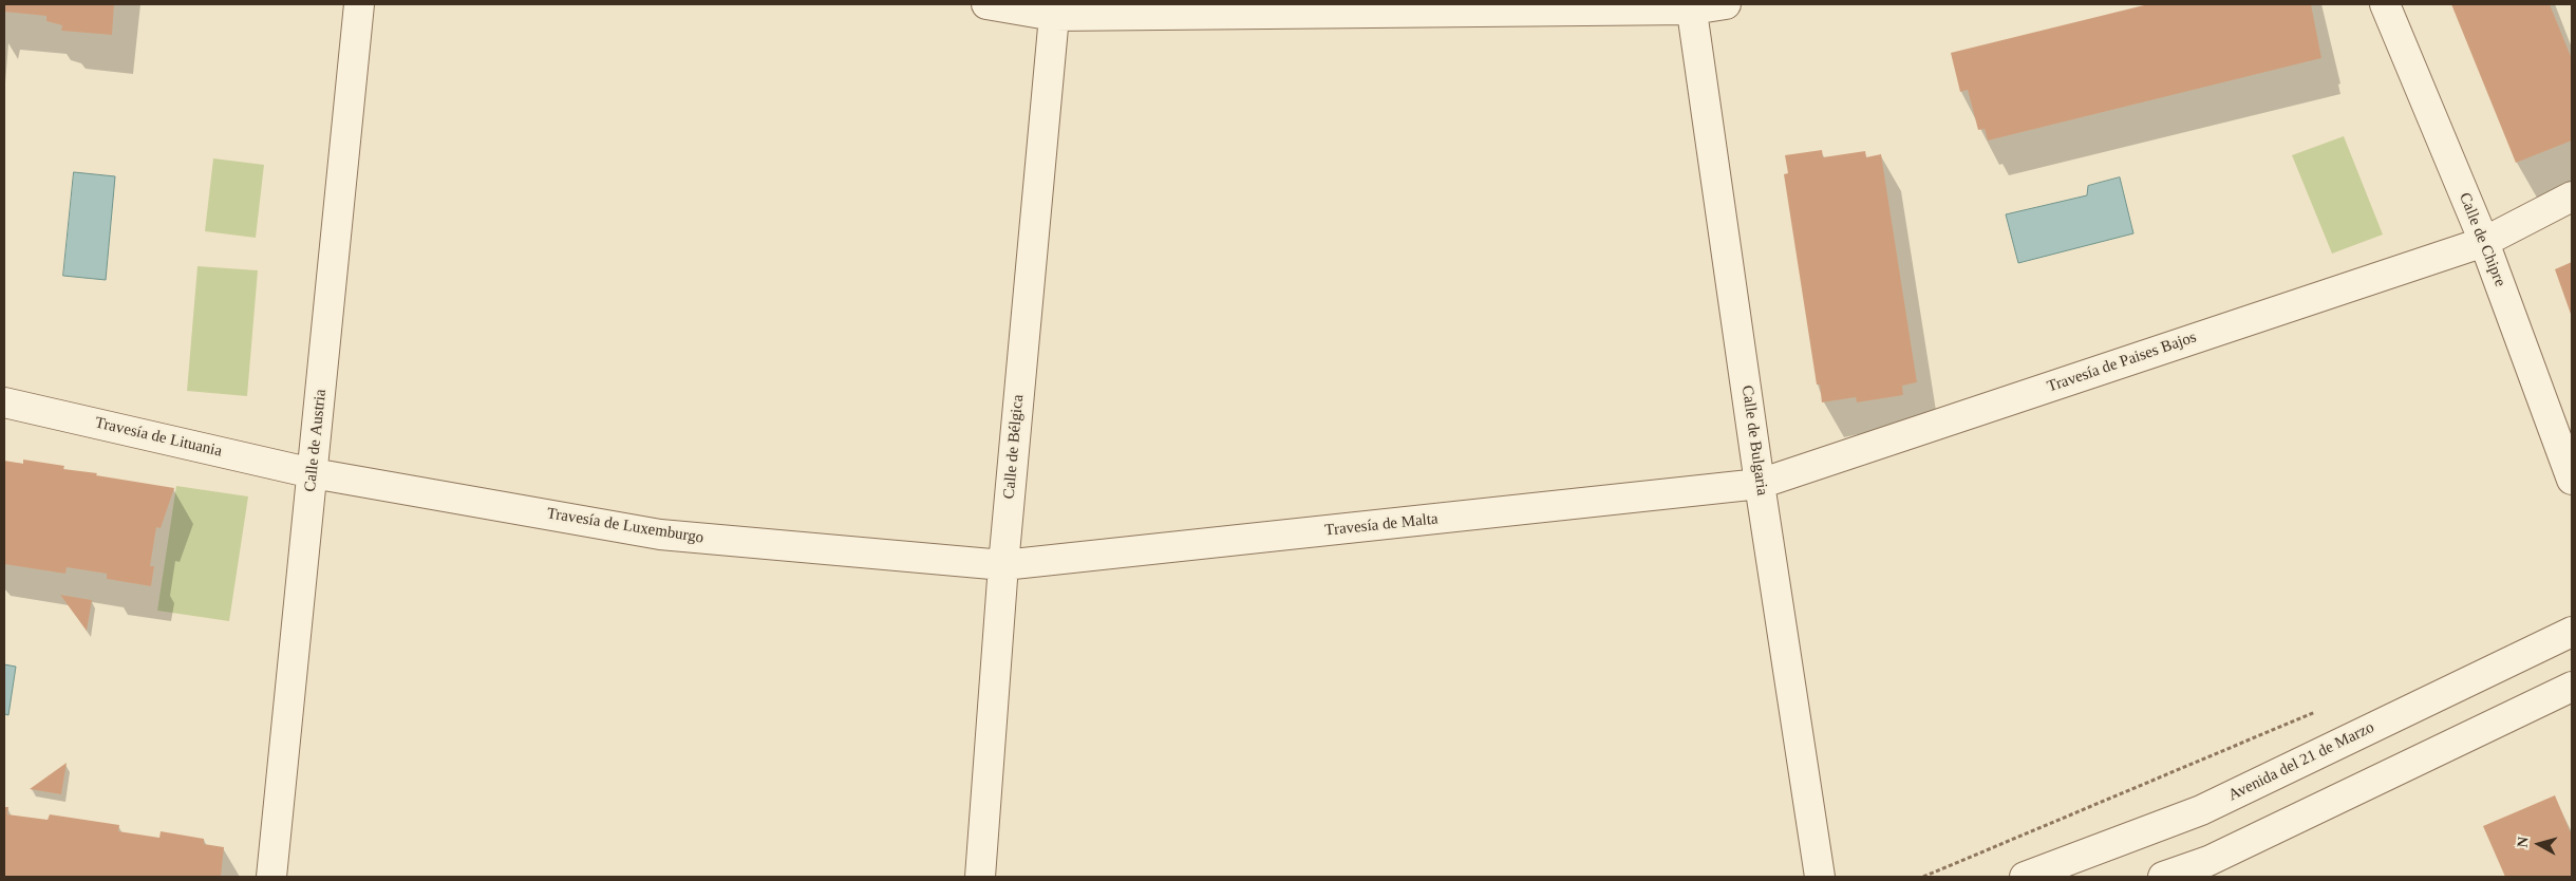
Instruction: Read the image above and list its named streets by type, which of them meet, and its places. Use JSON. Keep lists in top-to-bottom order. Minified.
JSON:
{"streets":{"street":["Calle de Chipre","Travesía de Paises Bajos","Travesía de Lituania","Calle de Austria","Calle de Bulgaria","Calle de Bélgica","Travesía de Malta","Travesía de Luxemburgo","Avenida del 21 de Marzo"]},"crossings":[["Calle de Chipre","Travesía de Paises Bajos"],["Travesía de Paises Bajos","Calle de Bulgaria"],["Travesía de Paises Bajos","Travesía de Malta"],["Travesía de Lituania","Calle de Austria"],["Travesía de Lituania","Travesía de Luxemburgo"],["Calle de Austria","Travesía de Luxemburgo"],["Calle de Bulgaria","Travesía de Malta"],["Calle de Bélgica","Travesía de Malta"],["Calle de Bélgica","Travesía de Luxemburgo"],["Travesía de Malta","Travesía de Luxemburgo"]],"north":"left"}
